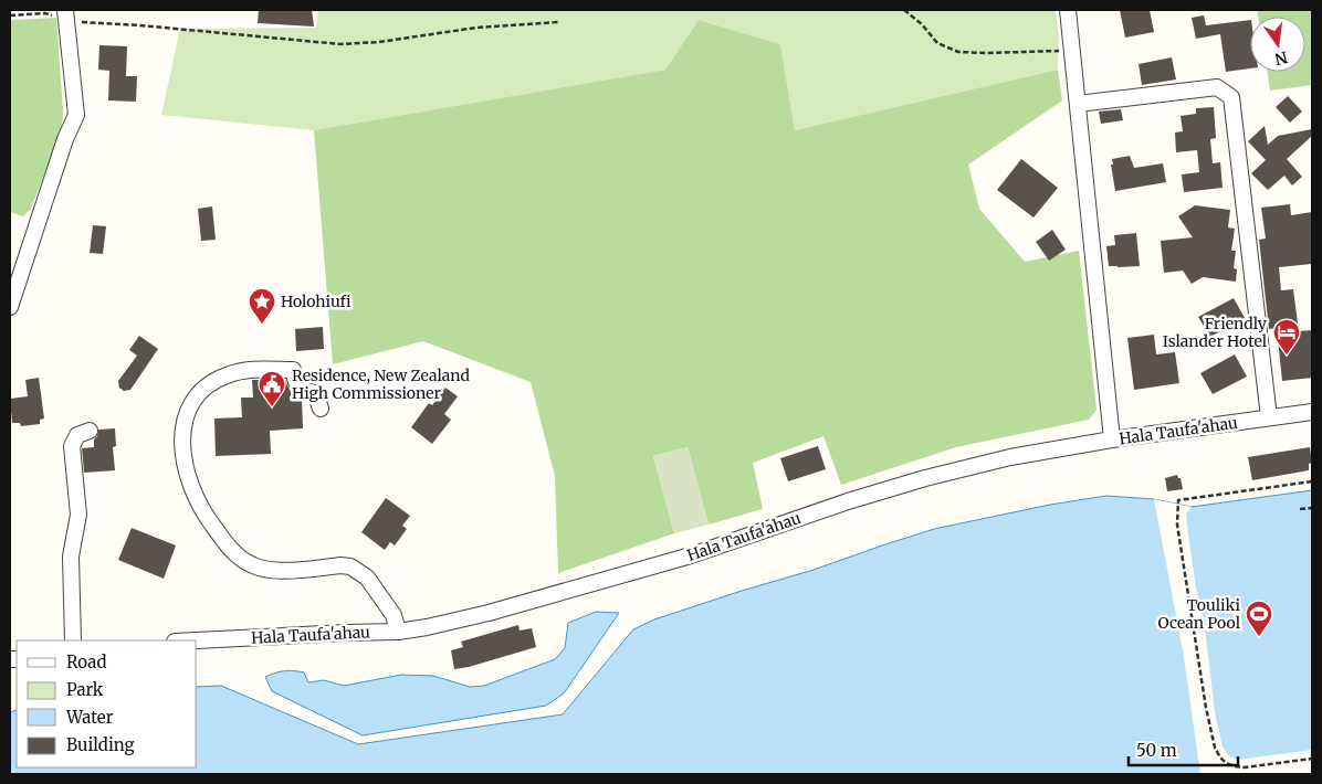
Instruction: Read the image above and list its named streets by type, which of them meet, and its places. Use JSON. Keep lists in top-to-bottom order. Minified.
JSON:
{"streets":{"street":["Hala Taufa'ahau"]},"places":{"place":["Holohiufi"],"hotel":["Friendly Islander Hotel"],"public building":["Residence, New Zealand High Commissioner"],"sports":["Touliki Ocean Pool"]},"legend":["Road","Park","Water","Building"],"scale_bar":"50 m","north":"bottom"}
